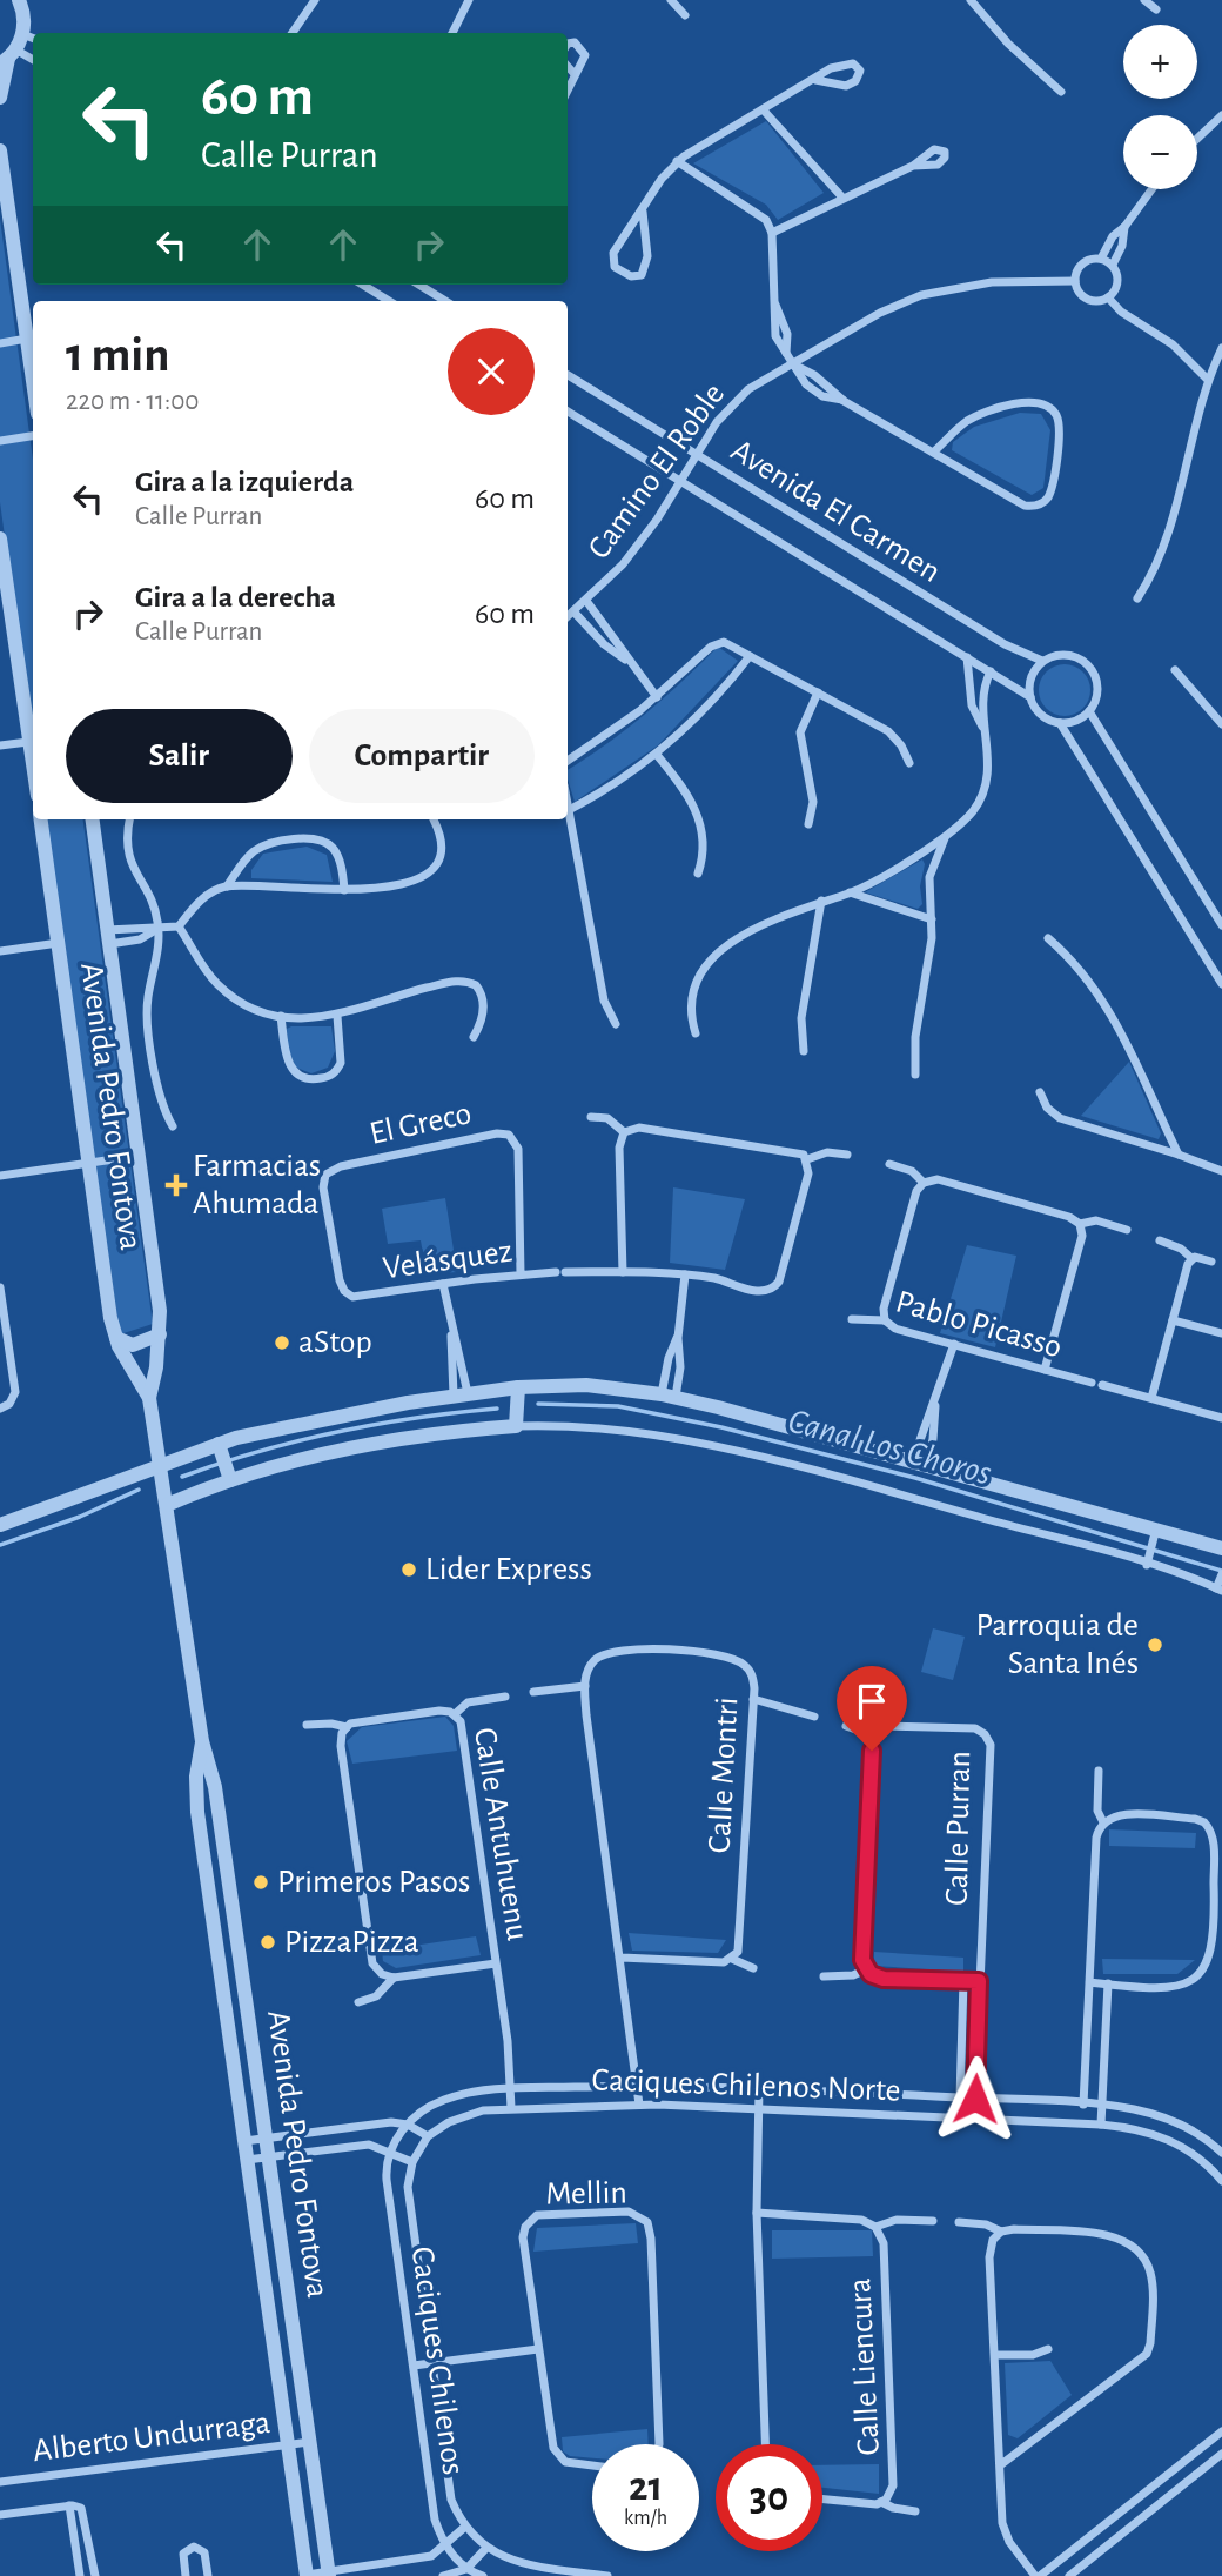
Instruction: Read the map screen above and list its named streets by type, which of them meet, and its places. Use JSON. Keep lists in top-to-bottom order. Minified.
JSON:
{"streets":{"street":["Camino El Roble","Avenida El Carmen","Avenida Pedro Fontova","El Greco","Velásquez","Pablo Picasso","Calle Montri","Calle Purran","Calle Antuhuenu","Caciques Chilenos Norte","Mellin","Caciques Chilenos","Calle Liencura","Alberto Undurraga"]},"crossings":[["Camino El Roble","Avenida El Carmen"],["Avenida Pedro Fontova","Alberto Undurraga"],["El Greco","Velásquez"],["Calle Purran","Caciques Chilenos Norte"],["Calle Antuhuenu","Caciques Chilenos Norte"],["Caciques Chilenos Norte","Caciques Chilenos"]],"water":["Canal Los Choros"],"places":{"health":["Farmacias Ahumada"],"other":["aStop","Lider Express","Parroquia de Santa Inés","Primeros Pasos","PizzaPizza"]},"page":{"map_buttons":["+","−"],"turn":["60 m","Calle Purran"],"heading":["1 min","220 m · 11:00"],"list":[{"name":"Gira a la izquierda","note":"Calle Purran","value":"60 m"},{"name":"Gira a la derecha","note":"Calle Purran","value":"60 m"}],"buttons":["Salir","Compartir"],"speed":"21 km/h","limit":"30"}}
